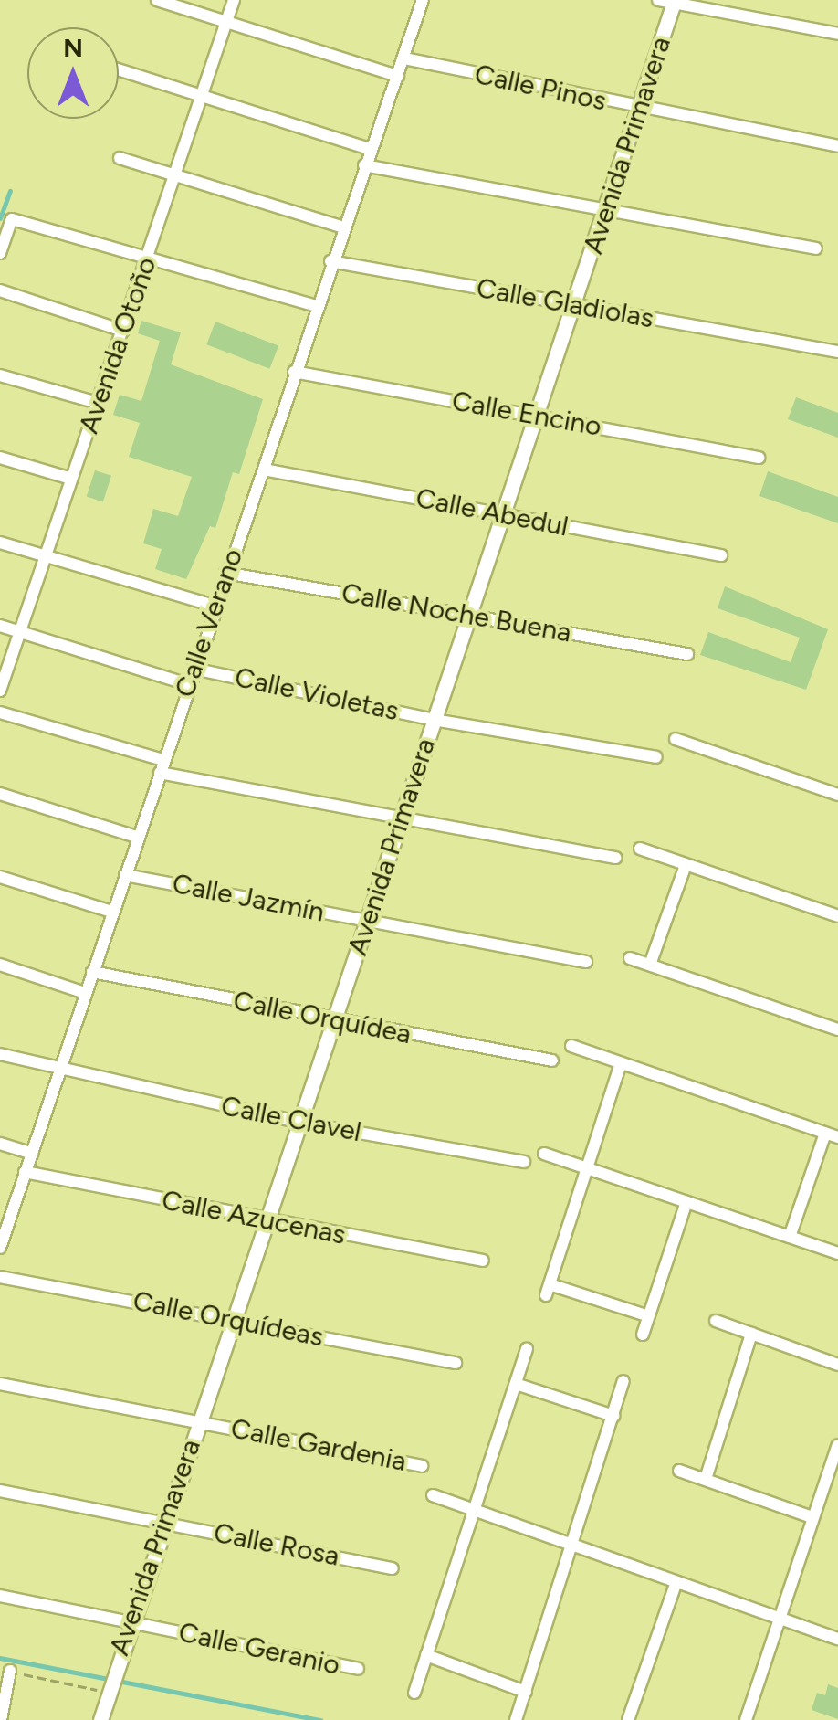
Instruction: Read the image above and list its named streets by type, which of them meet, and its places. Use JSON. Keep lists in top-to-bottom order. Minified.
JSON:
{"streets":{"street":["Calle Pinos","Avenida Primavera","Calle Gladiolas","Avenida Otoño","Calle Encino","Calle Abedul","Calle Noche Buena","Calle Verano","Calle Violetas","Calle Jazmín","Calle Orquídea","Calle Clavel","Calle Azucenas","Calle Orquídeas","Calle Gardenia","Calle Rosa","Calle Geranio"]},"crossings":[["Calle Pinos","Avenida Primavera"],["Calle Pinos","Calle Verano"],["Avenida Primavera","Calle Gladiolas"],["Avenida Primavera","Calle Encino"],["Avenida Primavera","Calle Abedul"],["Avenida Primavera","Calle Noche Buena"],["Avenida Primavera","Calle Violetas"],["Avenida Primavera","Calle Jazmín"],["Avenida Primavera","Calle Orquídea"],["Avenida Primavera","Calle Clavel"],["Avenida Primavera","Calle Azucenas"],["Avenida Primavera","Calle Orquídeas"],["Avenida Primavera","Calle Gardenia"],["Avenida Primavera","Calle Rosa"],["Avenida Primavera","Calle Geranio"],["Calle Gladiolas","Calle Verano"],["Calle Encino","Calle Verano"],["Calle Abedul","Calle Verano"],["Calle Noche Buena","Calle Verano"],["Calle Verano","Calle Violetas"],["Calle Verano","Calle Jazmín"],["Calle Verano","Calle Orquídea"],["Calle Verano","Calle Clavel"],["Calle Verano","Calle Azucenas"]],"north":"top"}
